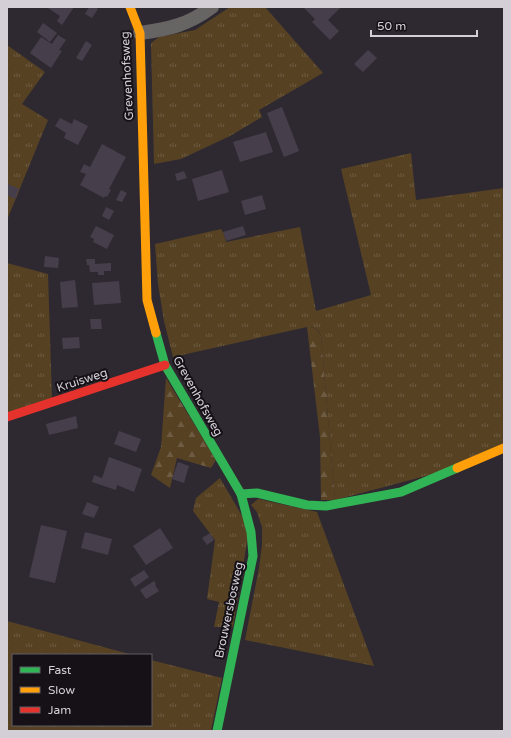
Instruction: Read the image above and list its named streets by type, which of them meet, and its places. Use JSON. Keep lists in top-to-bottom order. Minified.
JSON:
{"streets":{"street":["Grevenhofsweg","Kruisweg","Brouwersbosweg"]},"crossings":[["Grevenhofsweg","Kruisweg"],["Grevenhofsweg","Brouwersbosweg"]],"legend":["Fast","Slow","Jam"],"scale_bar":"50 m"}
